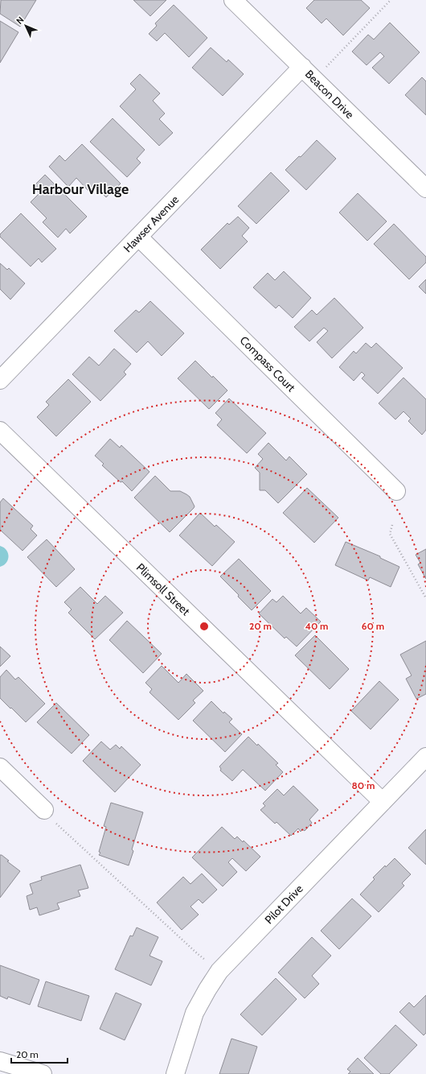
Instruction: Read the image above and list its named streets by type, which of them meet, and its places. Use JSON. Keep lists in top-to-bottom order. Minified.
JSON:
{"streets":{"street":["Beacon Drive","Hawser Avenue","Compass Court","Plimsoll Street","Pilot Drive"]},"crossings":[["Beacon Drive","Hawser Avenue"],["Hawser Avenue","Compass Court"],["Plimsoll Street","Pilot Drive"]],"districts":["Harbour Village"],"scale_bar":"20 m","north":"top left","rings":["20 m","40 m","60 m","80 m"]}
